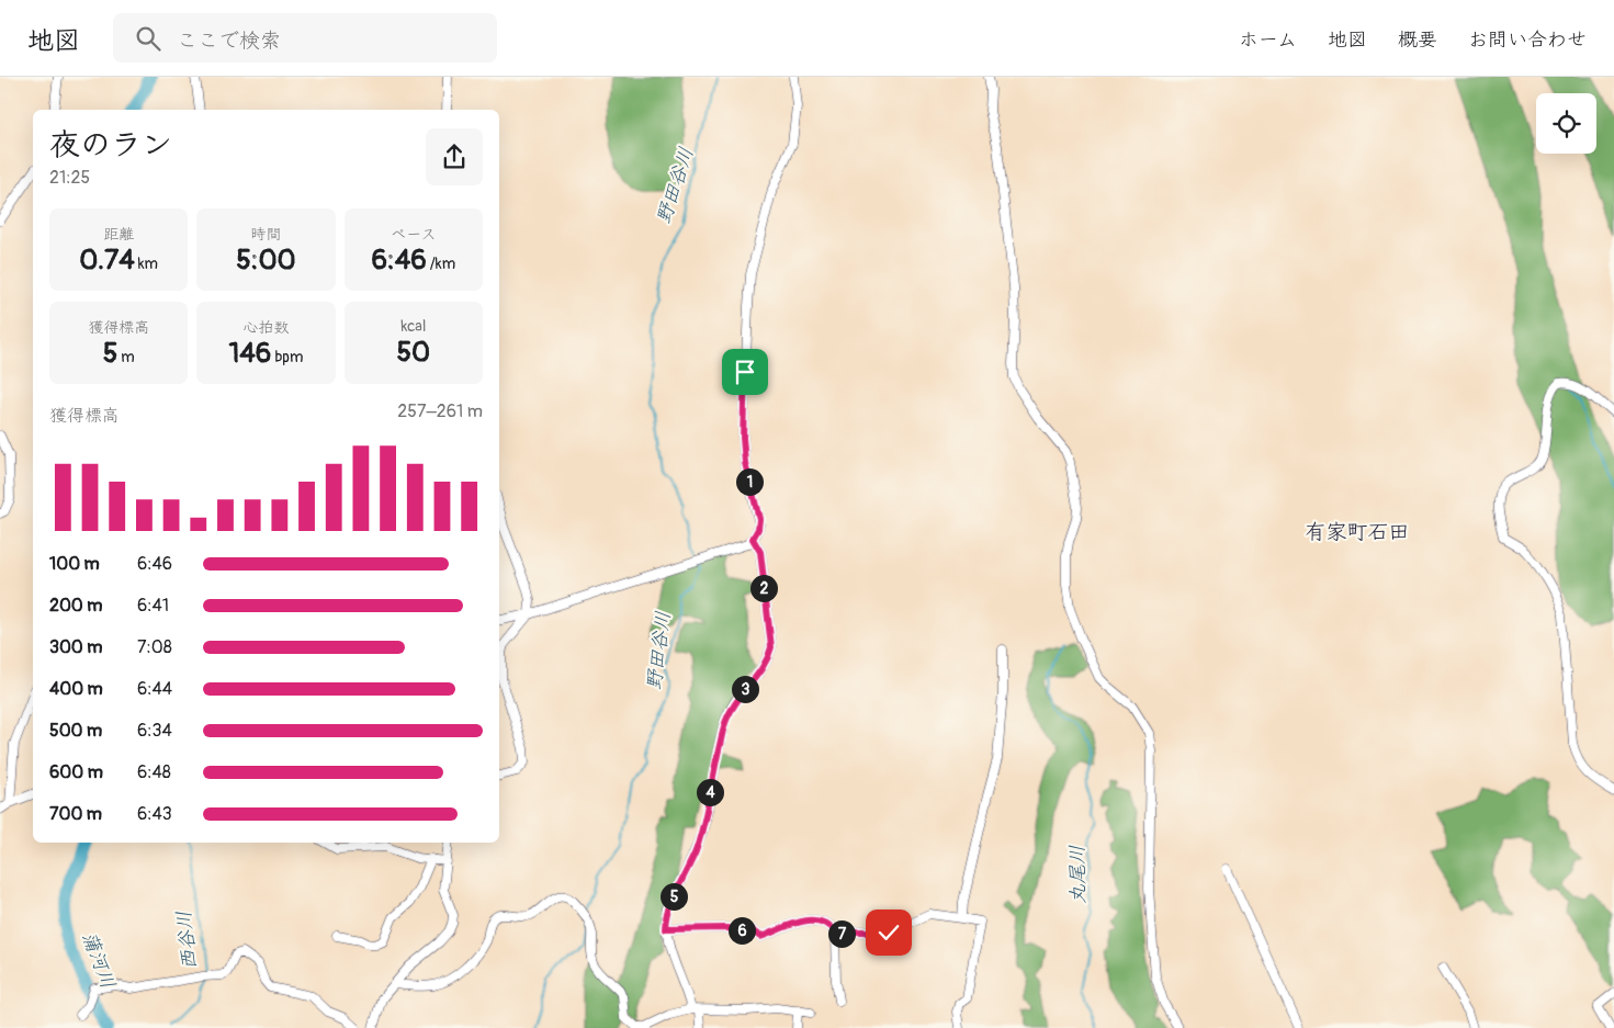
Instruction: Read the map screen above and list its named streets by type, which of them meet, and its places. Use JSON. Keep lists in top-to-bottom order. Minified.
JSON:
{"districts":["有家町石田"],"water":["野田谷川","丸尾川","西谷川","蒲河川"],"page":{"header":"地図","search":"ここで検索","nav":["ホーム","地図","概要","お問い合わせ"],"heading":["夜のラン","21:25"],"stats":[["距離","0.74 km"],["時間","5:00"],["ペース","6:46 /km"],["獲得標高","5 m"],["心拍数","146 bpm"],["kcal","50"]],"chart":["獲得標高","257–261 m"],"pins":["1","2","3","4","5","6","7"],"list":[{"name":"100 m","note":"6:46"},{"name":"200 m","note":"6:41"},{"name":"300 m","note":"7:08"},{"name":"400 m","note":"6:44"},{"name":"500 m","note":"6:34"},{"name":"600 m","note":"6:48"},{"name":"700 m","note":"6:43"}]}}
